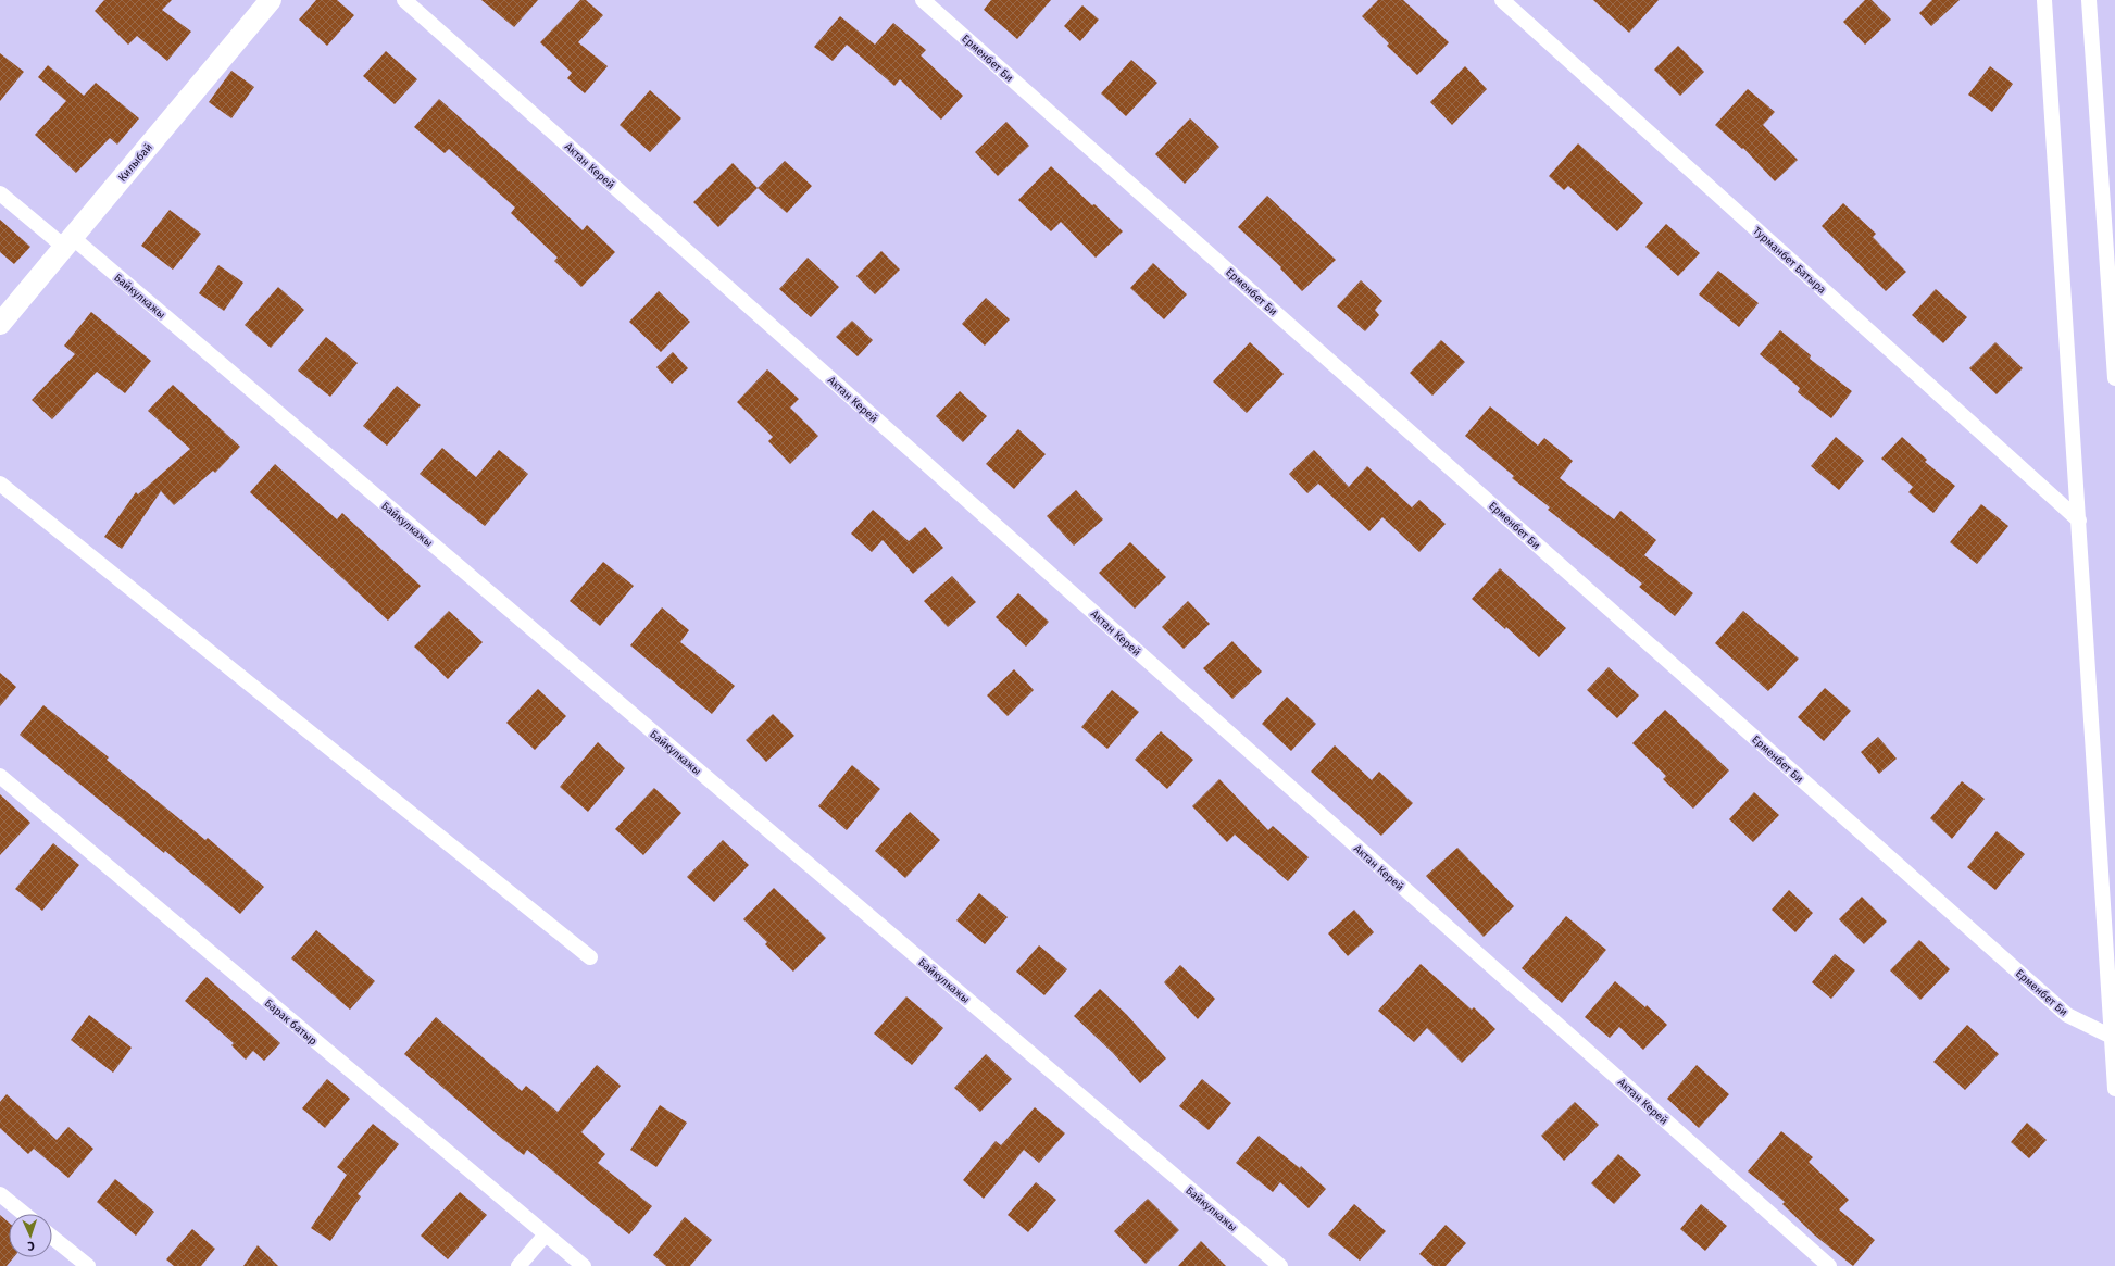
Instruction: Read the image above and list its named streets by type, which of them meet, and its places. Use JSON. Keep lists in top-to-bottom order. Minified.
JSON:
{"streets":{"street":["Ерменбет Би","Килыбай","Актан Керей","Турманбет Батыра","Байкулкажы","Барак батыр"]},"crossings":[["Килыбай","Байкулкажы"]],"north":"bottom"}
